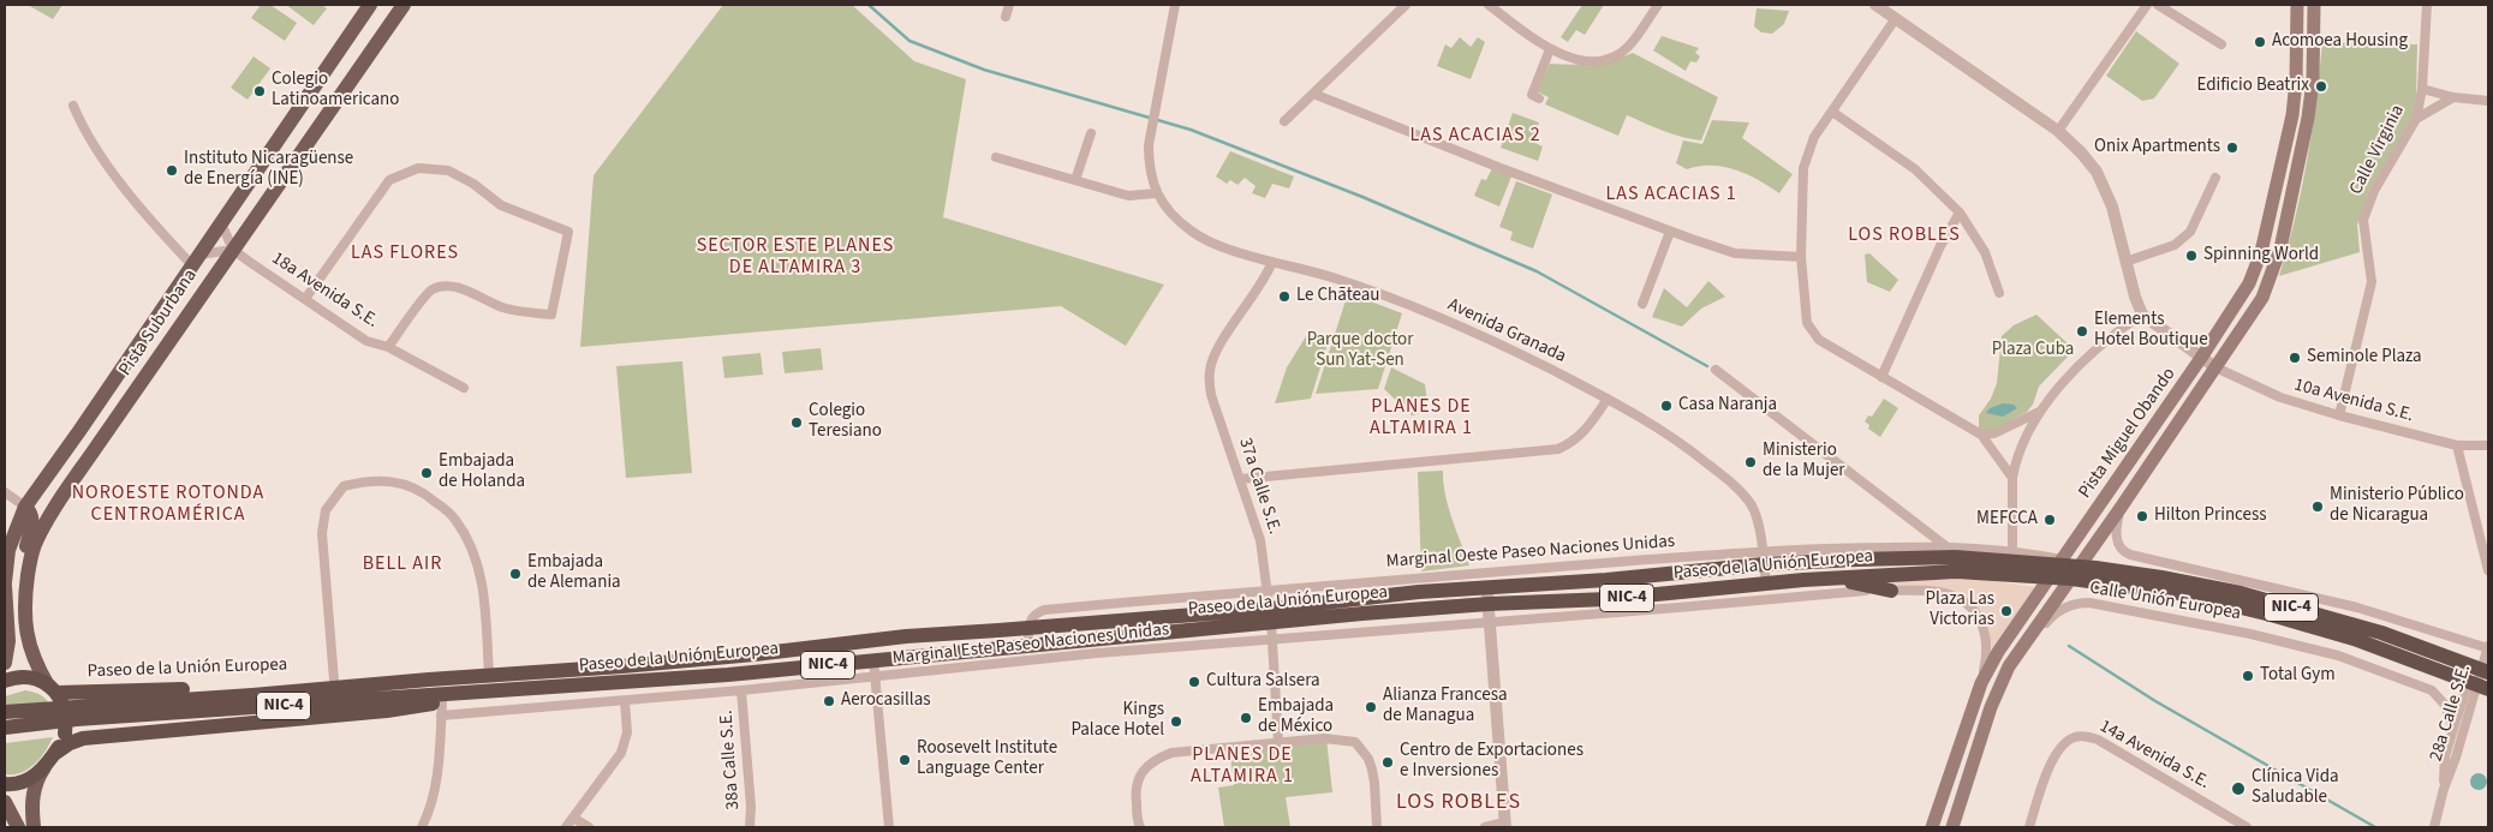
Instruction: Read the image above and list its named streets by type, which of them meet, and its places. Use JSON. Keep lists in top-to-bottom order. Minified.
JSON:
{"streets":{"highway":["Paseo de la Unión Europea","NIC-4"],"main road":["Pista Suburbana","Pista Miguel Obando"],"street":["Calle Virginia","18a Avenida S.E.","Avenida Granada","10a Avenida S.E.","37a Calle S.E.","Marginal Oeste Paseo Naciones Unidas","Calle Unión Europea","Marginal Este Paseo Naciones Unidas","28a Calle S.E.","14a Avenida S.E.","38a Calle S.E."]},"crossings":[["Calle Virginia","10a Avenida S.E."],["18a Avenida S.E.","Pista Suburbana"],["Pista Suburbana","Paseo de la Unión Europea"],["Avenida Granada","37a Calle S.E."],["Avenida Granada","Marginal Oeste Paseo Naciones Unidas"],["Avenida Granada","Paseo de la Unión Europea"],["10a Avenida S.E.","Pista Miguel Obando"],["Pista Miguel Obando","Paseo de la Unión Europea"],["Pista Miguel Obando","Calle Unión Europea"],["Pista Miguel Obando","Marginal Este Paseo Naciones Unidas"],["37a Calle S.E.","Marginal Oeste Paseo Naciones Unidas"],["37a Calle S.E.","Paseo de la Unión Europea"],["37a Calle S.E.","Marginal Este Paseo Naciones Unidas"],["Marginal Oeste Paseo Naciones Unidas","Paseo de la Unión Europea"],["Paseo de la Unión Europea","NIC-4"],["Paseo de la Unión Europea","28a Calle S.E."],["Calle Unión Europea","28a Calle S.E."],["Marginal Este Paseo Naciones Unidas","38a Calle S.E."]],"districts":["LAS ACACIAS 2","LAS ACACIAS 1","LOS ROBLES","SECTOR ESTE PLANES DE ALTAMIRA 3","LAS FLORES","PLANES DE ALTAMIRA 1","NOROESTE ROTONDA CENTROAMÉRICA","BELL AIR","PLANES DE ALTAMIRA 1","LOS ROBLES"],"parks":["Parque doctor Sun Yat-Sen","Plaza Cuba"],"places":["Acomoea Housing","Edificio Beatrix","Colegio Latinoamericano","Onix Apartments","Instituto Nicaragüense de Energía (INE)","Spinning World","Le Chãteau","Elements Hotel Boutique","Seminole Plaza","Casa Naranja","Colegio Teresiano","Ministerio de la Mujer","Embajada de Holanda","Ministerio Público de Nicaragua","Hilton Princess","MEFCCA","Embajada de Alemania","Plaza Las Victorias","Total Gym","Cultura Salsera","Aerocasillas","Alianza Francesa de Managua","Embajada de México","Kings Palace Hotel","Roosevelt Institute Language Center","Centro de Exportaciones e Inversiones","Clínica Vida Saludable"]}
